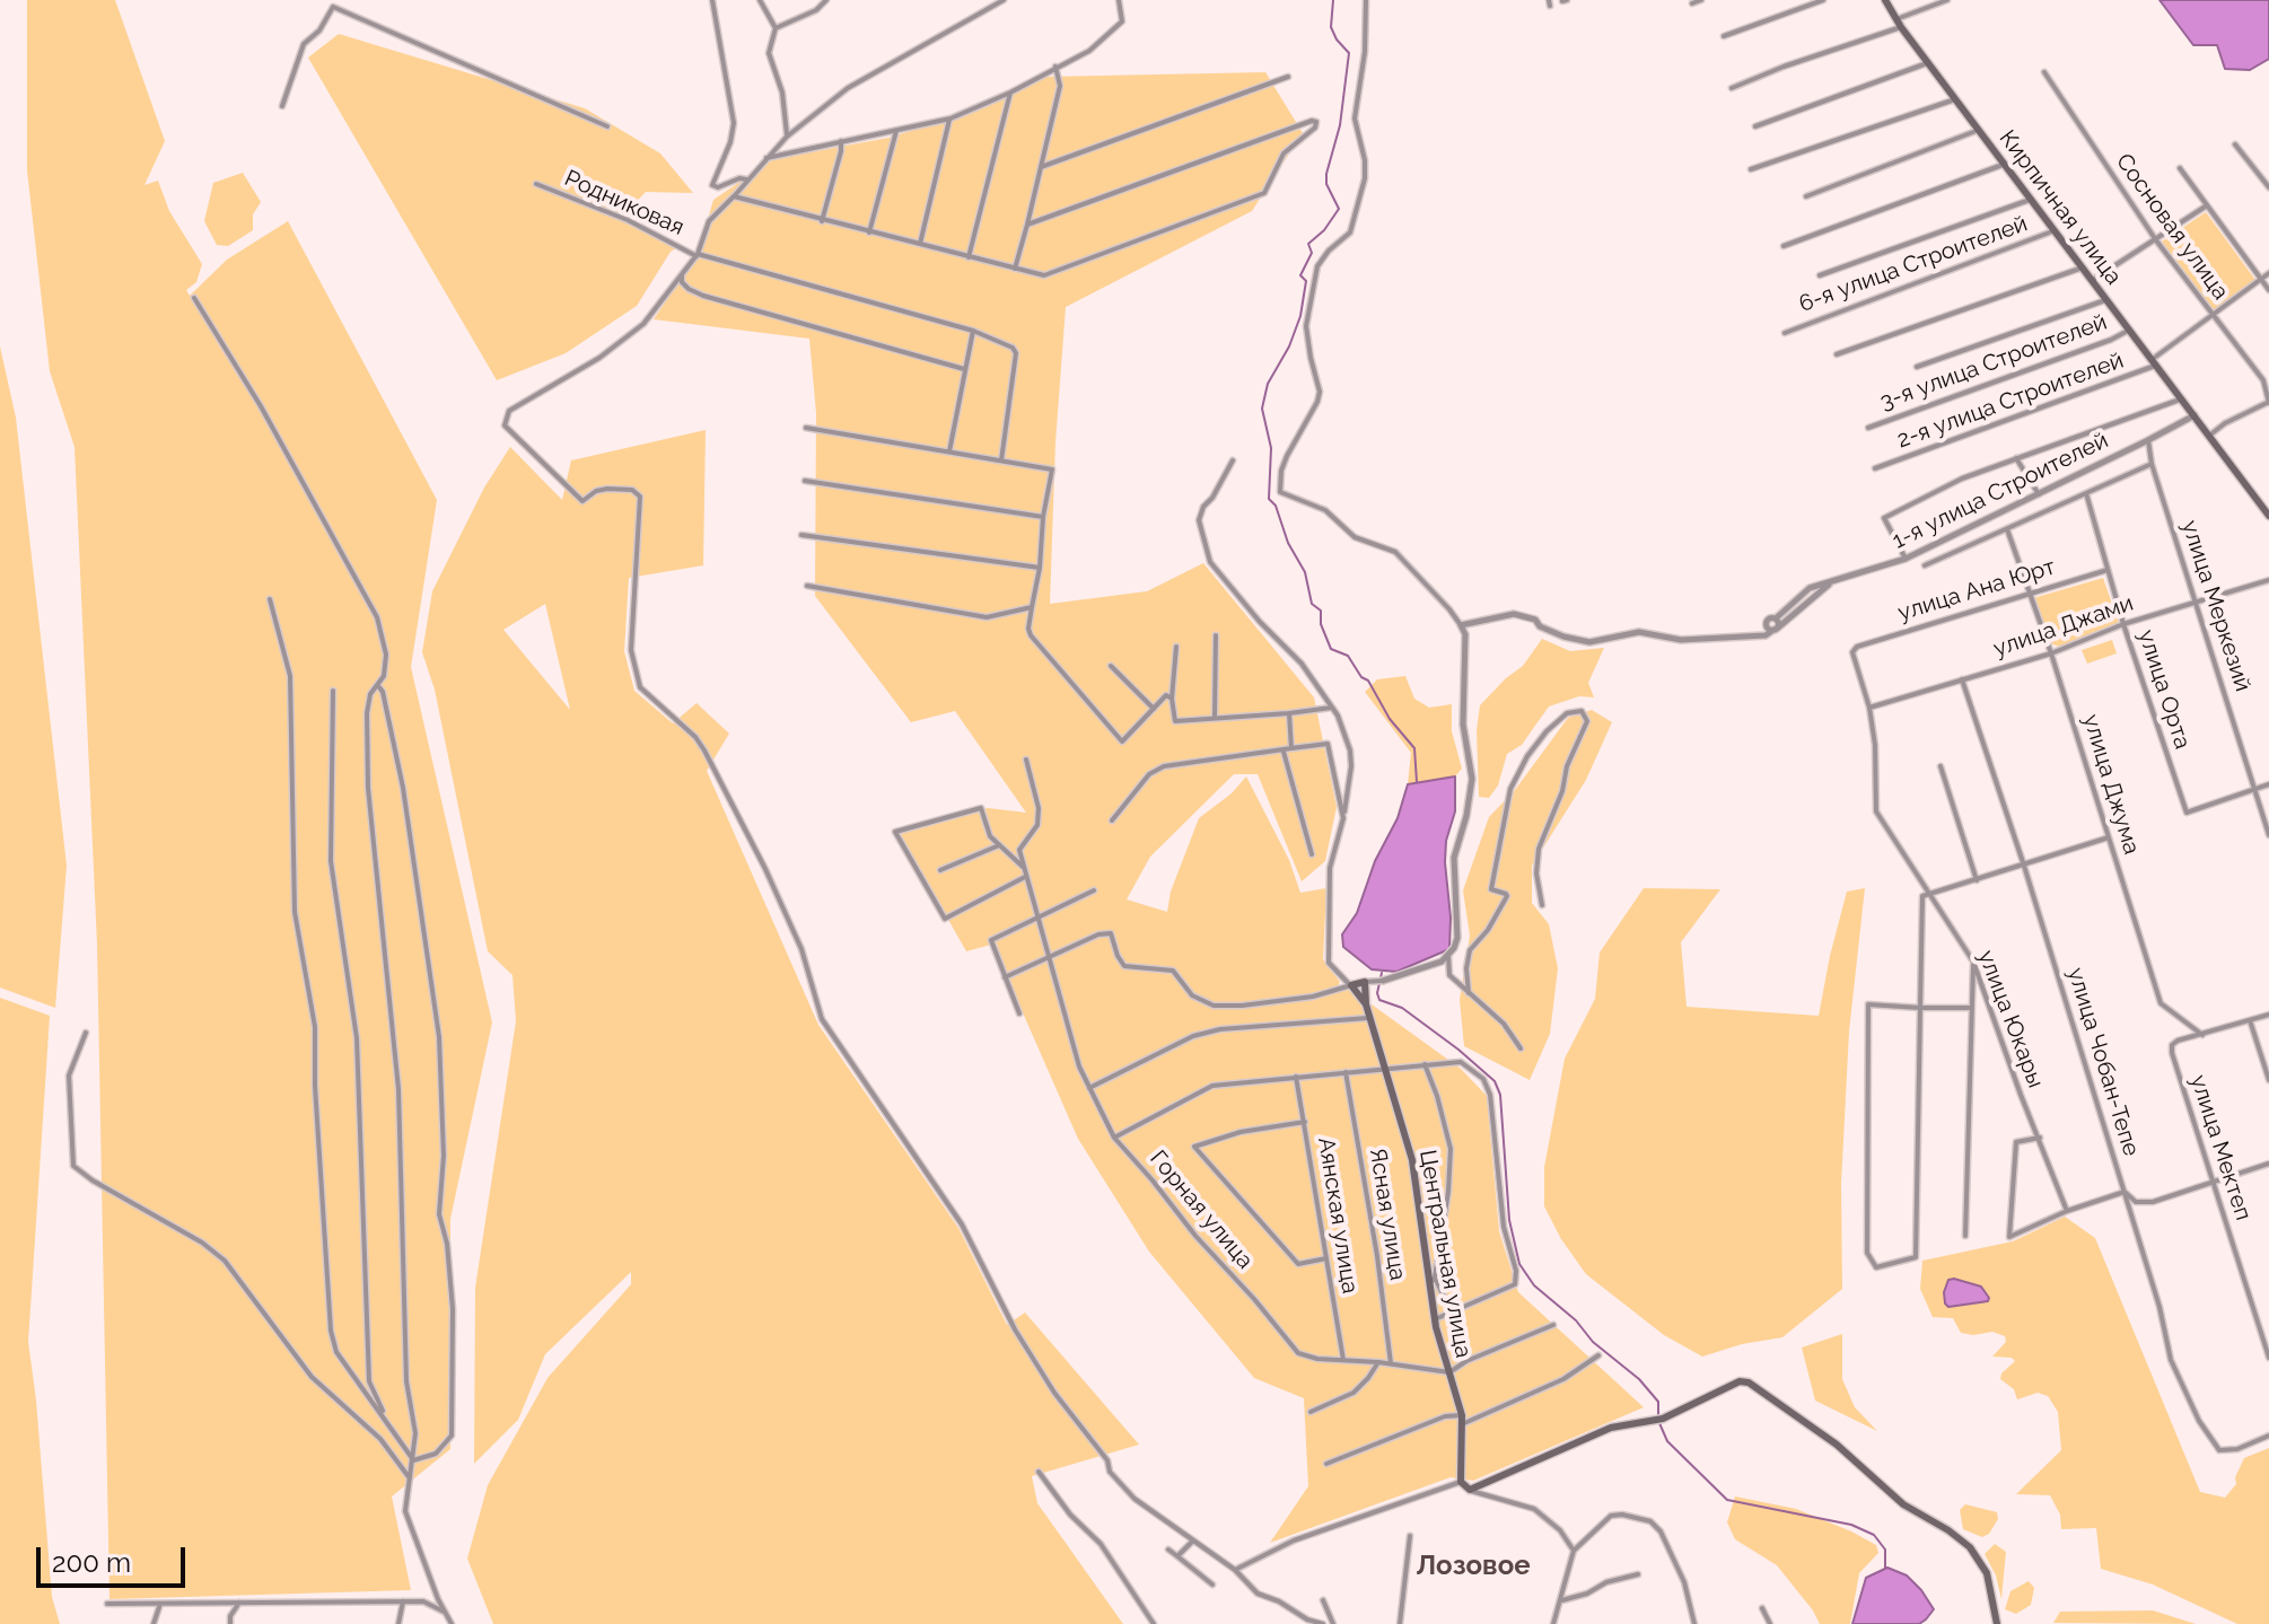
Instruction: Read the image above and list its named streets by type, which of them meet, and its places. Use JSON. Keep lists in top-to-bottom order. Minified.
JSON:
{"streets":{"main road":["Кирпичная улица","Центральная улица"],"street":["Родниковая","Сосновая улица","6-я улица Строителей","3-я улица Строителей","2-я улица Строителей","1-я улица Строителей","улица Ана Юрт","улица Меркезий","улица Джами","улица Орта","улица Джума","улица Юкары","улица Чобан-Тепе","улица Мектеп","Горная улица","Ясная улица","Аянская улица"]},"crossings":[["Кирпичная улица","6-я улица Строителей"],["Кирпичная улица","3-я улица Строителей"],["Кирпичная улица","2-я улица Строителей"],["Кирпичная улица","1-я улица Строителей"],["Сосновая улица","2-я улица Строителей"],["1-я улица Строителей","улица Меркезий"],["улица Ана Юрт","улица Орта"],["улица Ана Юрт","улица Джума"],["улица Ана Юрт","улица Юкары"],["улица Меркезий","улица Джами"],["улица Меркезий","улица Орта"],["улица Джами","улица Орта"],["улица Джами","улица Джума"],["улица Джами","улица Юкары"],["улица Джами","улица Чобан-Тепе"],["улица Джума","улица Мектеп"],["Горная улица","Ясная улица"],["Горная улица","Аянская улица"],["Горная улица","Центральная улица"]],"districts":["Лозовое"],"scale_bar":"200 m"}
